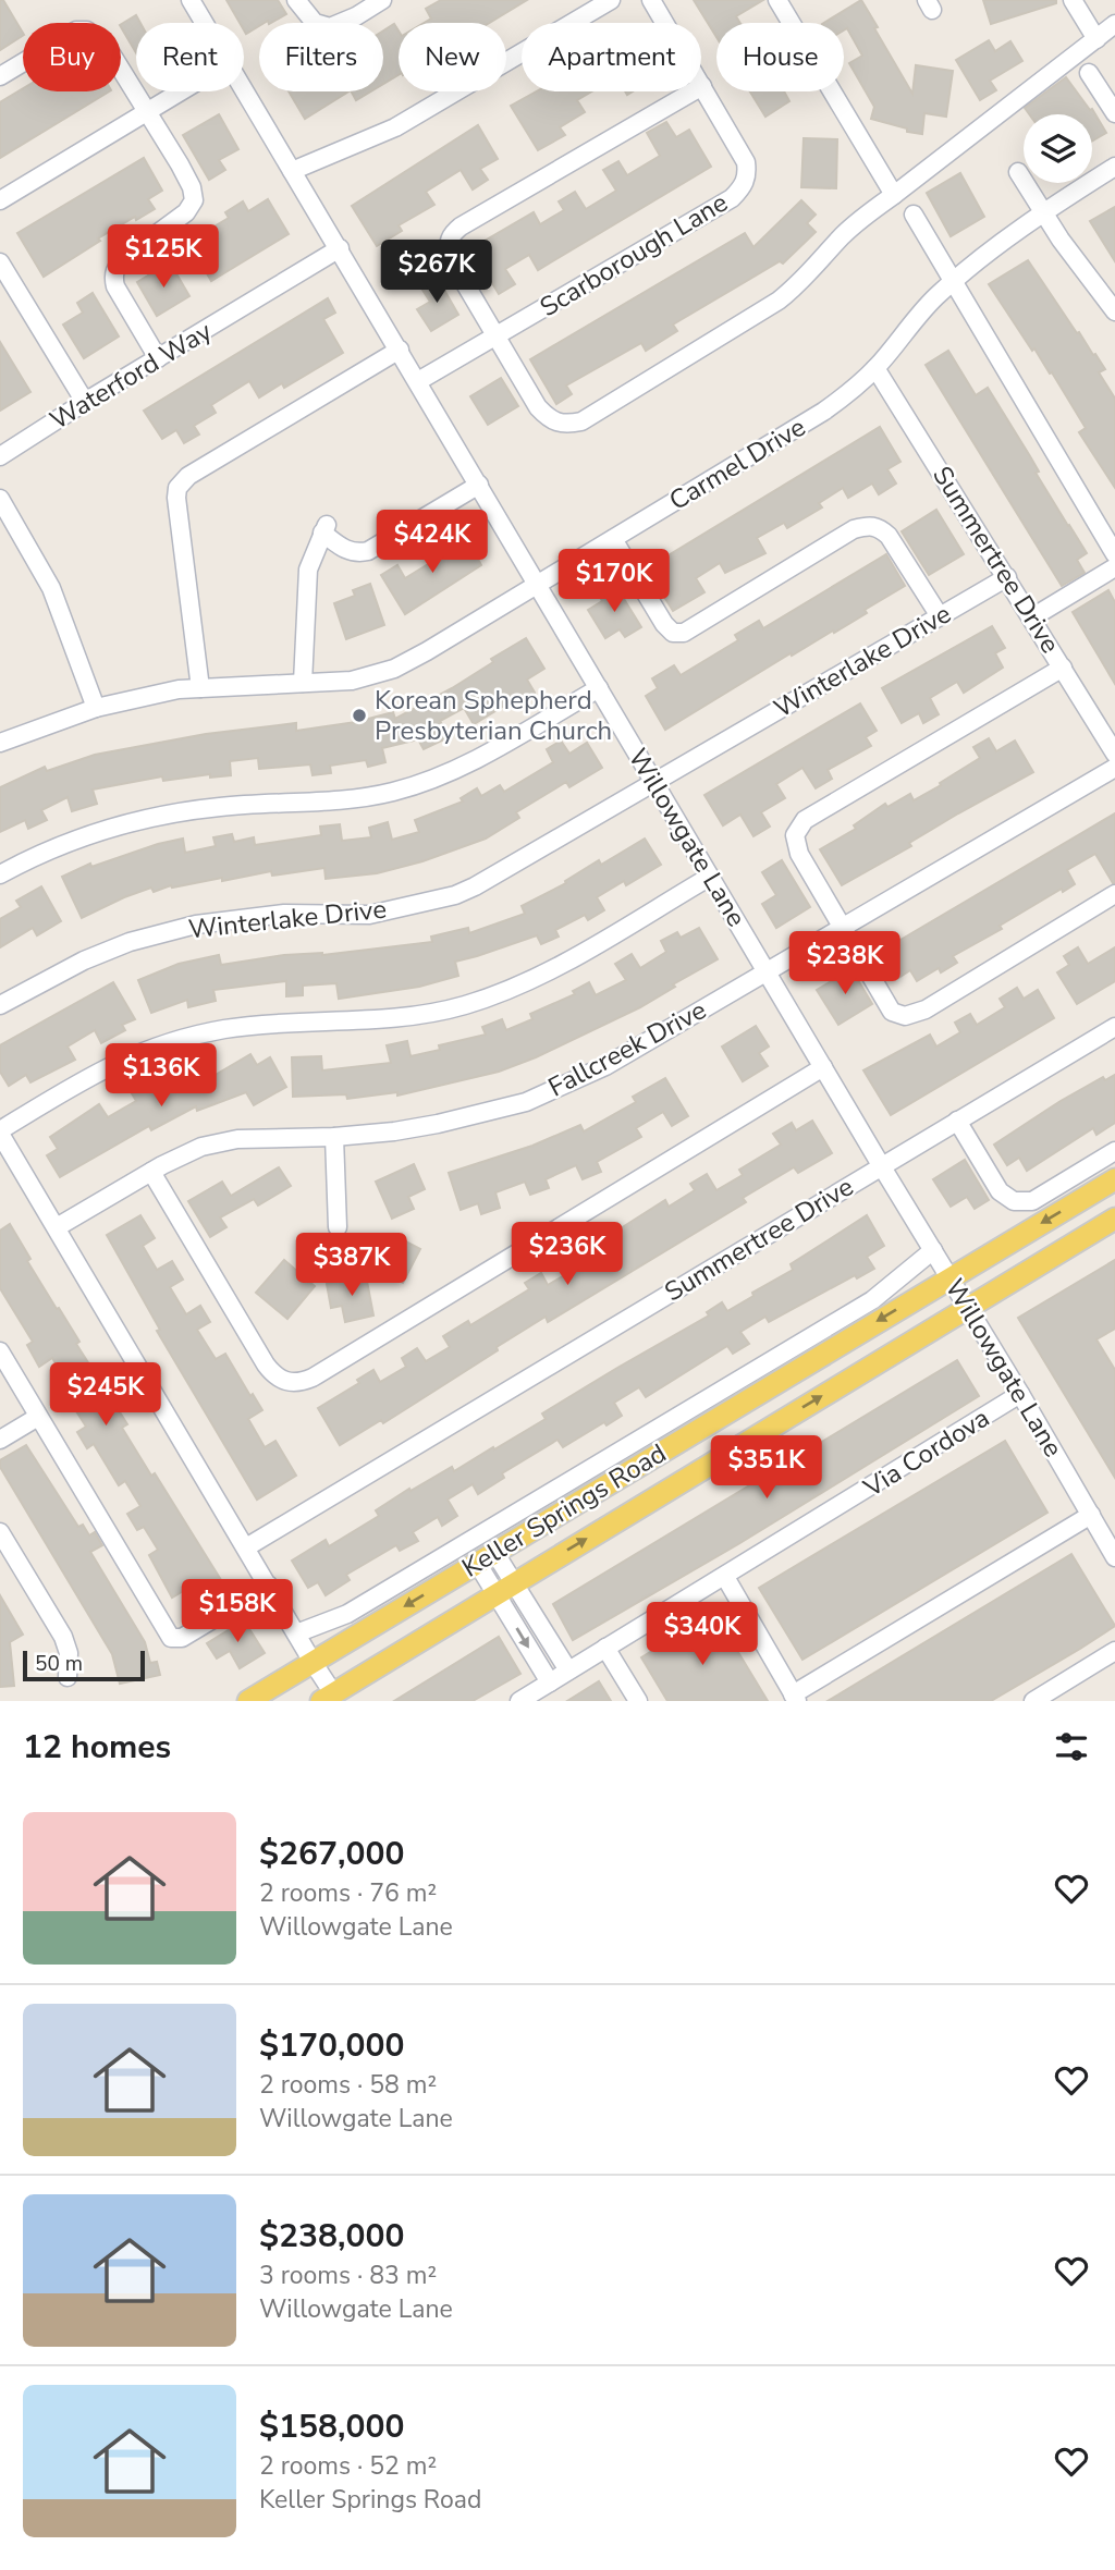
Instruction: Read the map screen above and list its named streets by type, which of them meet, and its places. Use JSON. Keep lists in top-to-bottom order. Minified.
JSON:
{"streets":{"main road":["Keller Springs Road"],"street":["Scarborough Lane","Waterford Way","Carmel Drive","Summertree Drive","Winterlake Drive","Willowgate Lane","Fallcreek Drive","Via Cordova"]},"crossings":[["Scarborough Lane","Willowgate Lane"],["Waterford Way","Willowgate Lane"],["Carmel Drive","Summertree Drive"],["Carmel Drive","Willowgate Lane"],["Summertree Drive","Winterlake Drive"],["Summertree Drive","Willowgate Lane"],["Winterlake Drive","Willowgate Lane"],["Willowgate Lane","Fallcreek Drive"],["Willowgate Lane","Via Cordova"],["Willowgate Lane","Keller Springs Road"]],"places":["Korean Sphepherd Presbyterian Church"],"scale_bar":"50 m","page":{"chip":["Buy","Rent","Filters","New","Apartment","House"],"price":["$125K","$267K","$424K","$170K","$238K","$136K","$236K","$387K","$245K","$351K","$158K","$340K"],"scale":"50 m","heading":"12 homes","list":[{"name":"$267,000","note":"2 rooms · 76 m² · Willowgate Lane"},{"name":"$170,000","note":"2 rooms · 58 m² · Willowgate Lane"},{"name":"$238,000","note":"3 rooms · 83 m² · Willowgate Lane"},{"name":"$158,000","note":"2 rooms · 52 m² · Keller Springs Road"}]}}
